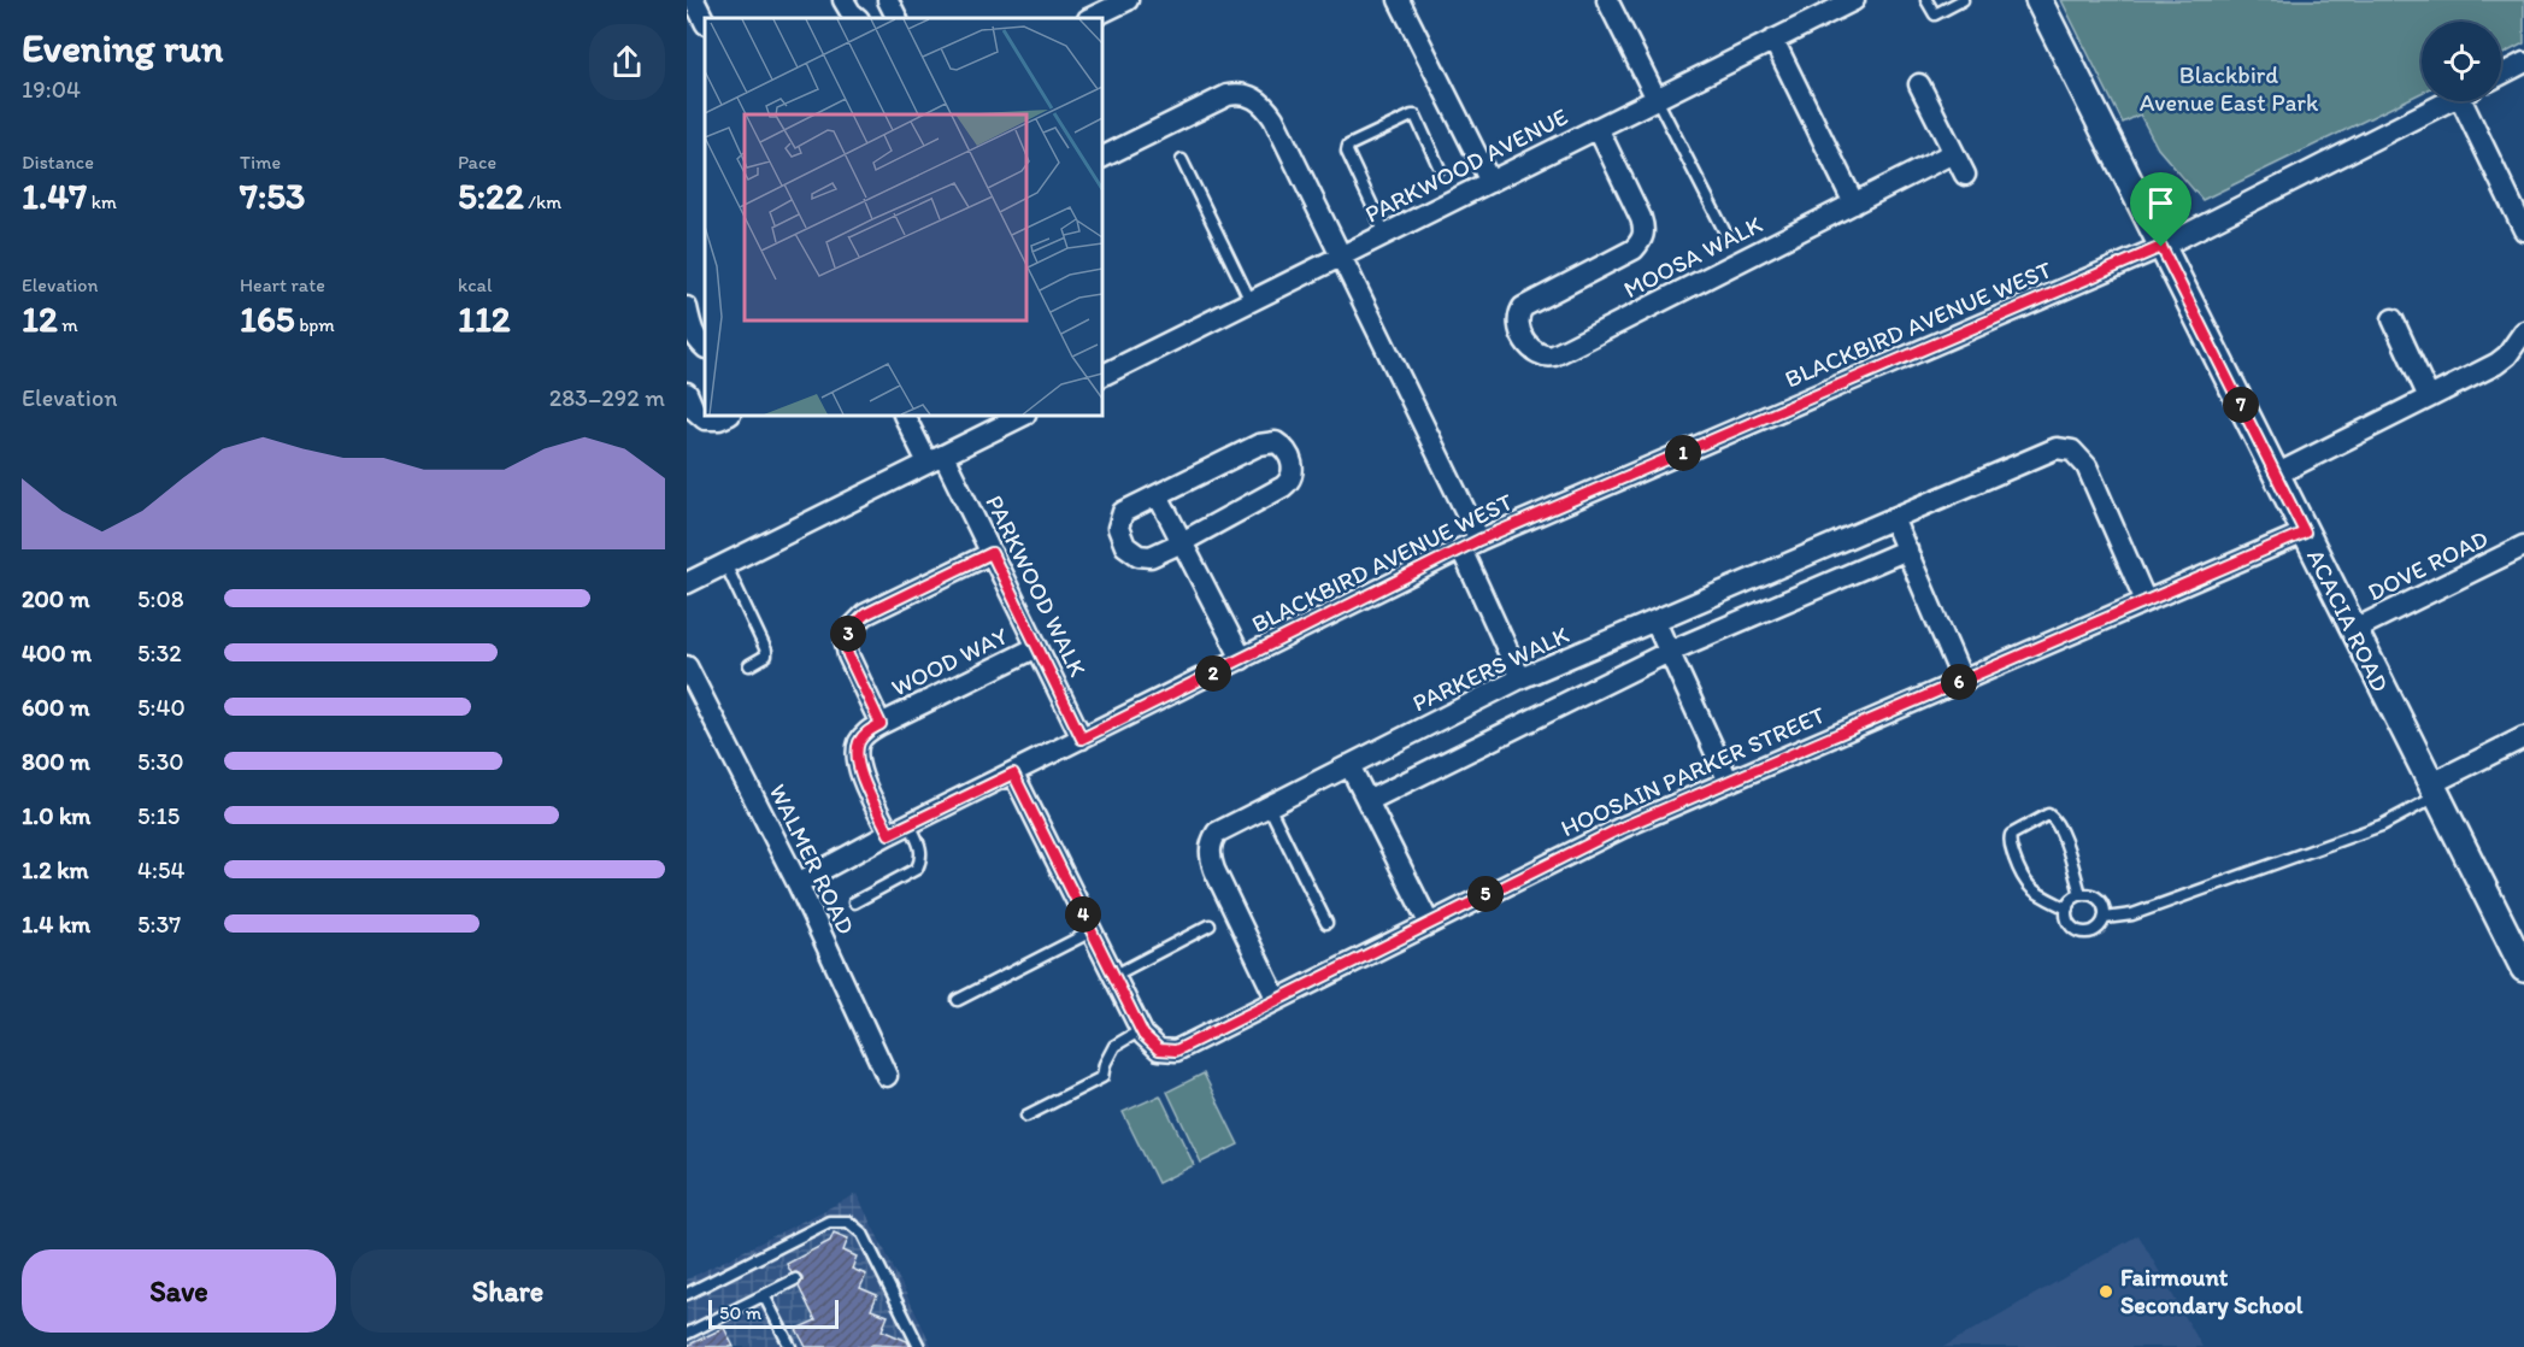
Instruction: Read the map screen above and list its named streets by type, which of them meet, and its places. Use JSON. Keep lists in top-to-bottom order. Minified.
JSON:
{"streets":{"street":["PARKWOOD AVENUE","MOOSA WALK","BLACKBIRD AVENUE WEST","DOVE ROAD","PARKWOOD WALK","ACACIA ROAD","WOOD WAY","PARKERS WALK","HOOSAIN PARKER STREET","WALMER ROAD"]},"crossings":[["PARKWOOD AVENUE","MOOSA WALK"],["BLACKBIRD AVENUE WEST","PARKWOOD WALK"],["BLACKBIRD AVENUE WEST","ACACIA ROAD"],["BLACKBIRD AVENUE WEST","WOOD WAY"],["BLACKBIRD AVENUE WEST","HOOSAIN PARKER STREET"],["BLACKBIRD AVENUE WEST","WALMER ROAD"],["DOVE ROAD","ACACIA ROAD"],["PARKWOOD WALK","WOOD WAY"],["ACACIA ROAD","HOOSAIN PARKER STREET"],["PARKERS WALK","HOOSAIN PARKER STREET"]],"parks":["Blackbird Avenue East Park"],"places":["Fairmount Secondary School"],"scale_bar":"50 m","page":{"heading":["Evening run","19:04"],"stats":[["Distance","1.47 km"],["Time","7:53"],["Pace","5:22 /km"],["Elevation","12 m"],["Heart rate","165 bpm"],["kcal","112"]],"chart":["Elevation","283–292 m"],"pins":["7","1","3","2","6","5","4"],"list":[{"name":"200 m","note":"5:08"},{"name":"400 m","note":"5:32"},{"name":"600 m","note":"5:40"},{"name":"800 m","note":"5:30"},{"name":"1.0 km","note":"5:15"},{"name":"1.2 km","note":"4:54"},{"name":"1.4 km","note":"5:37"}],"buttons":["Save","Share"],"scale":"50 m"}}
